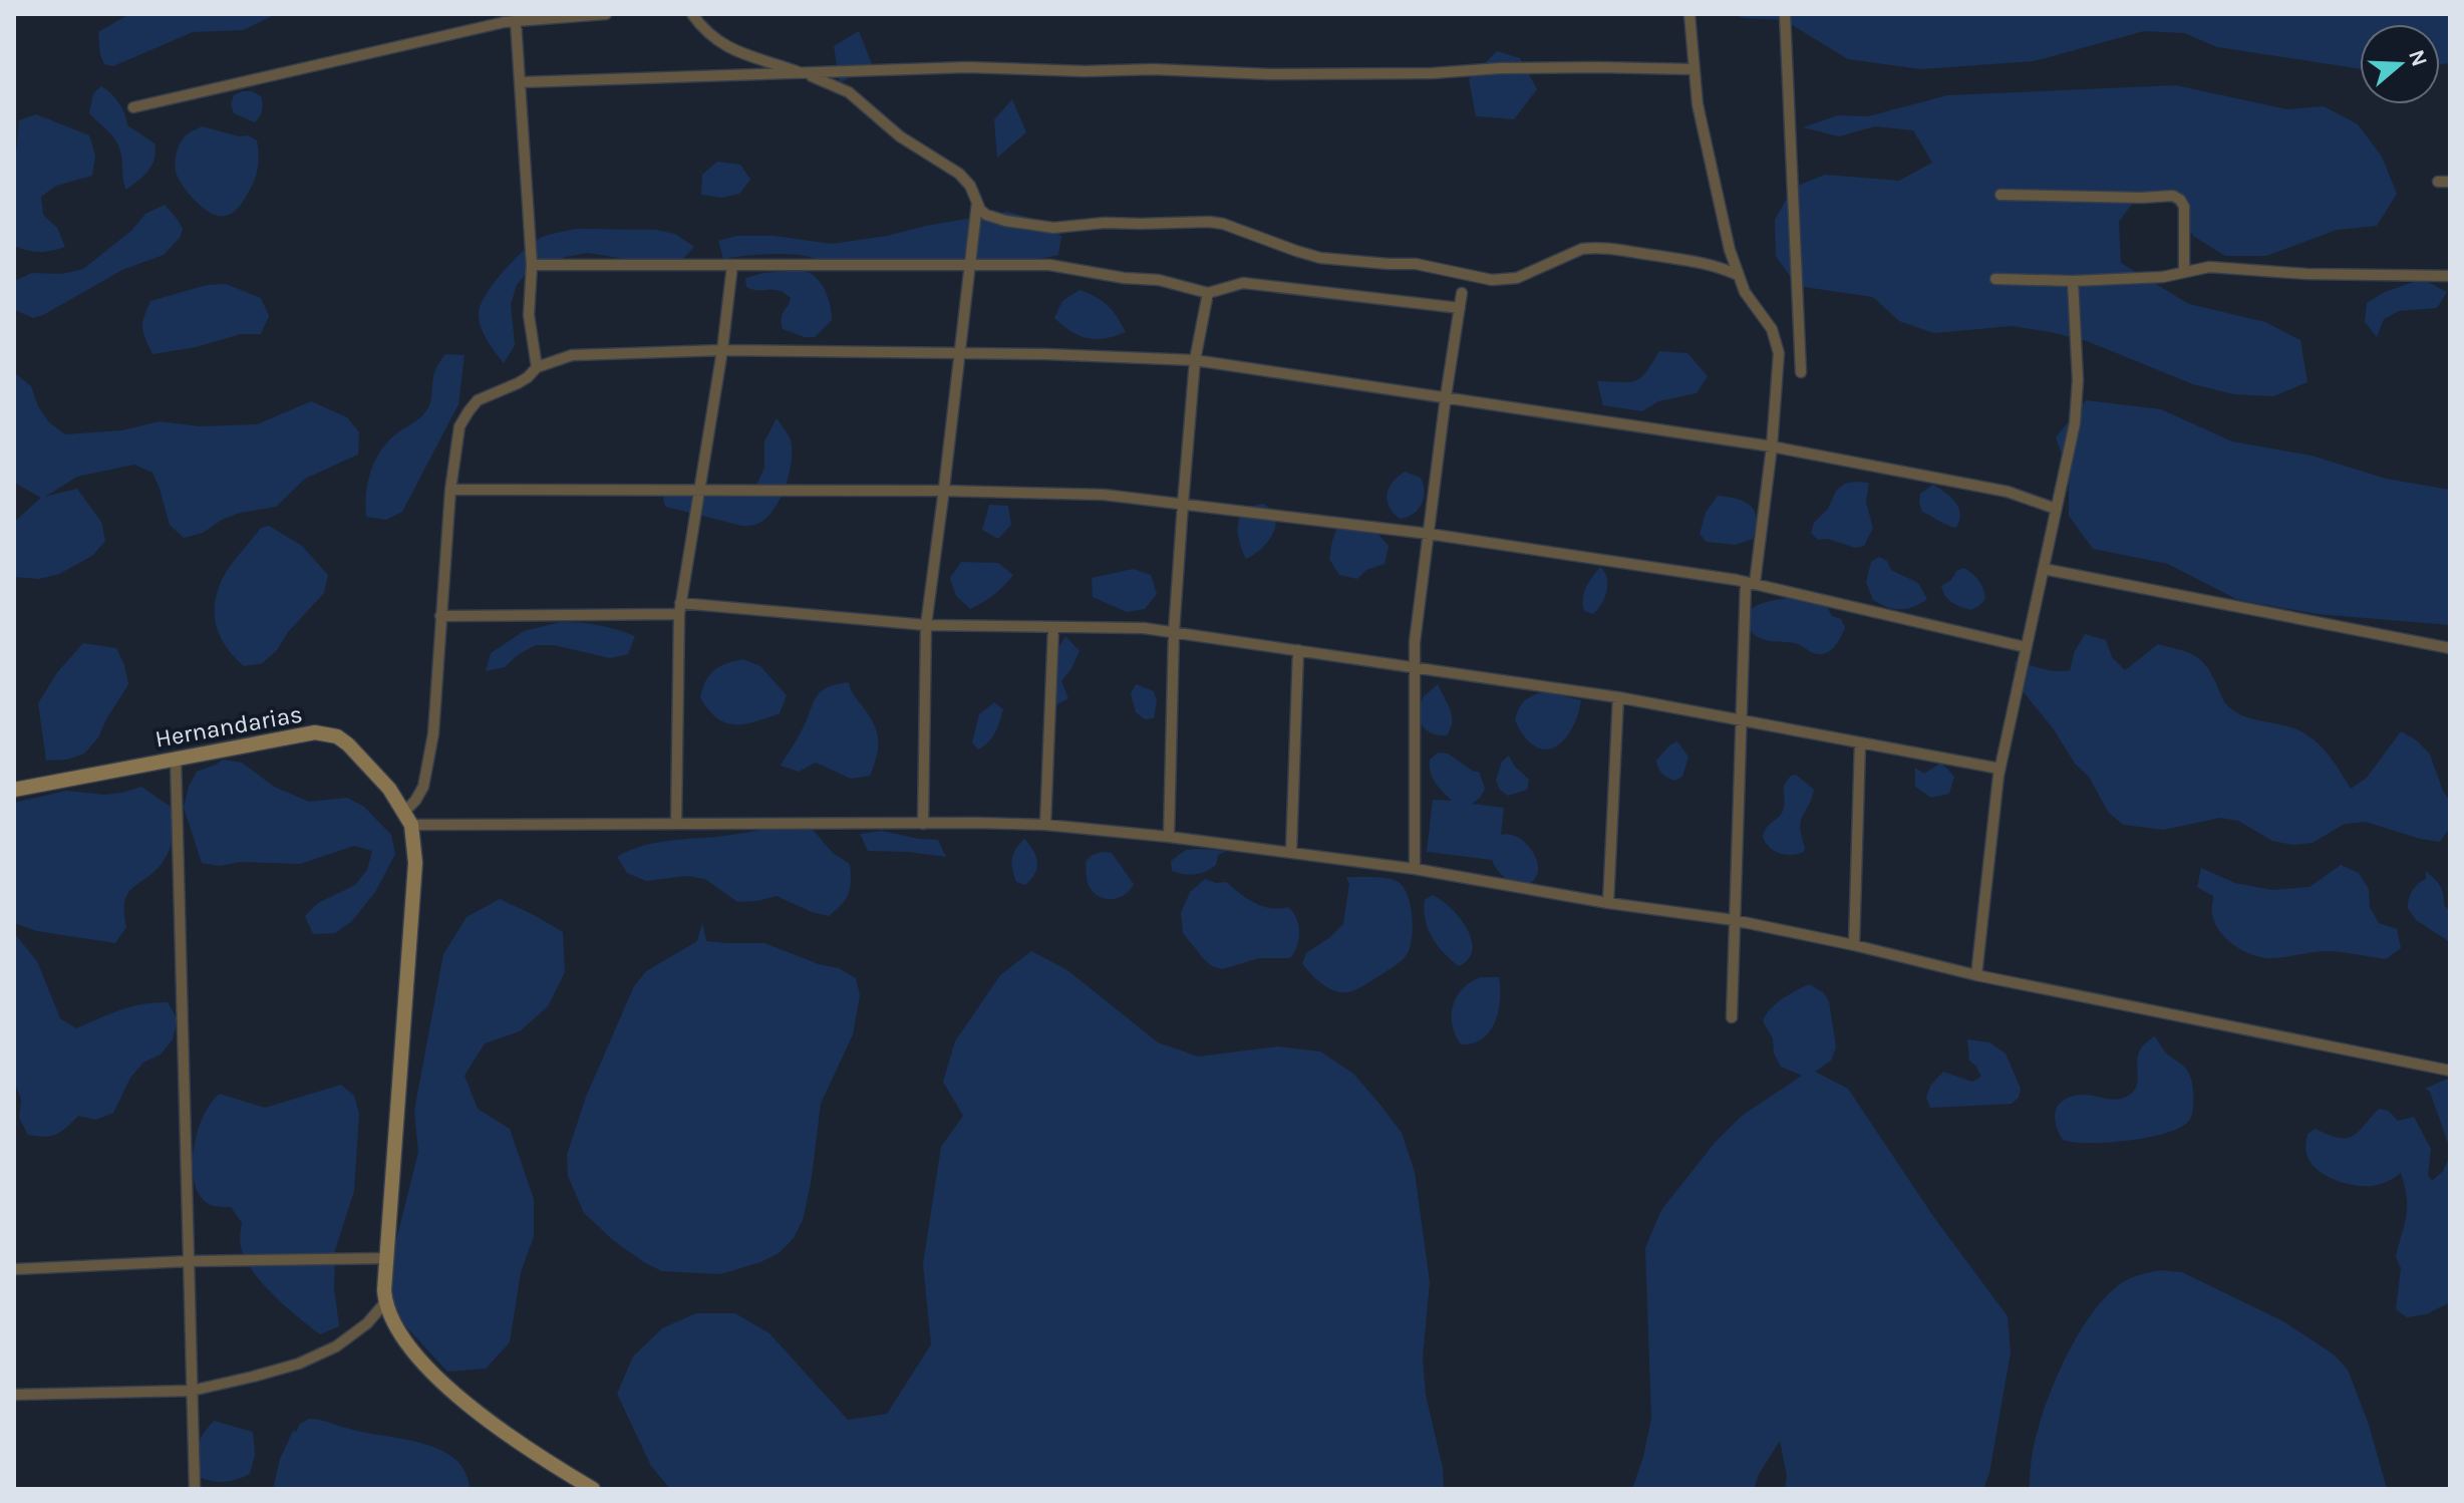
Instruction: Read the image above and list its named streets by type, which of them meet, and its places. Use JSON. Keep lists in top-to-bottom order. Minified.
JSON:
{"streets":{"street":["Hernandarias"]},"north":"right"}
